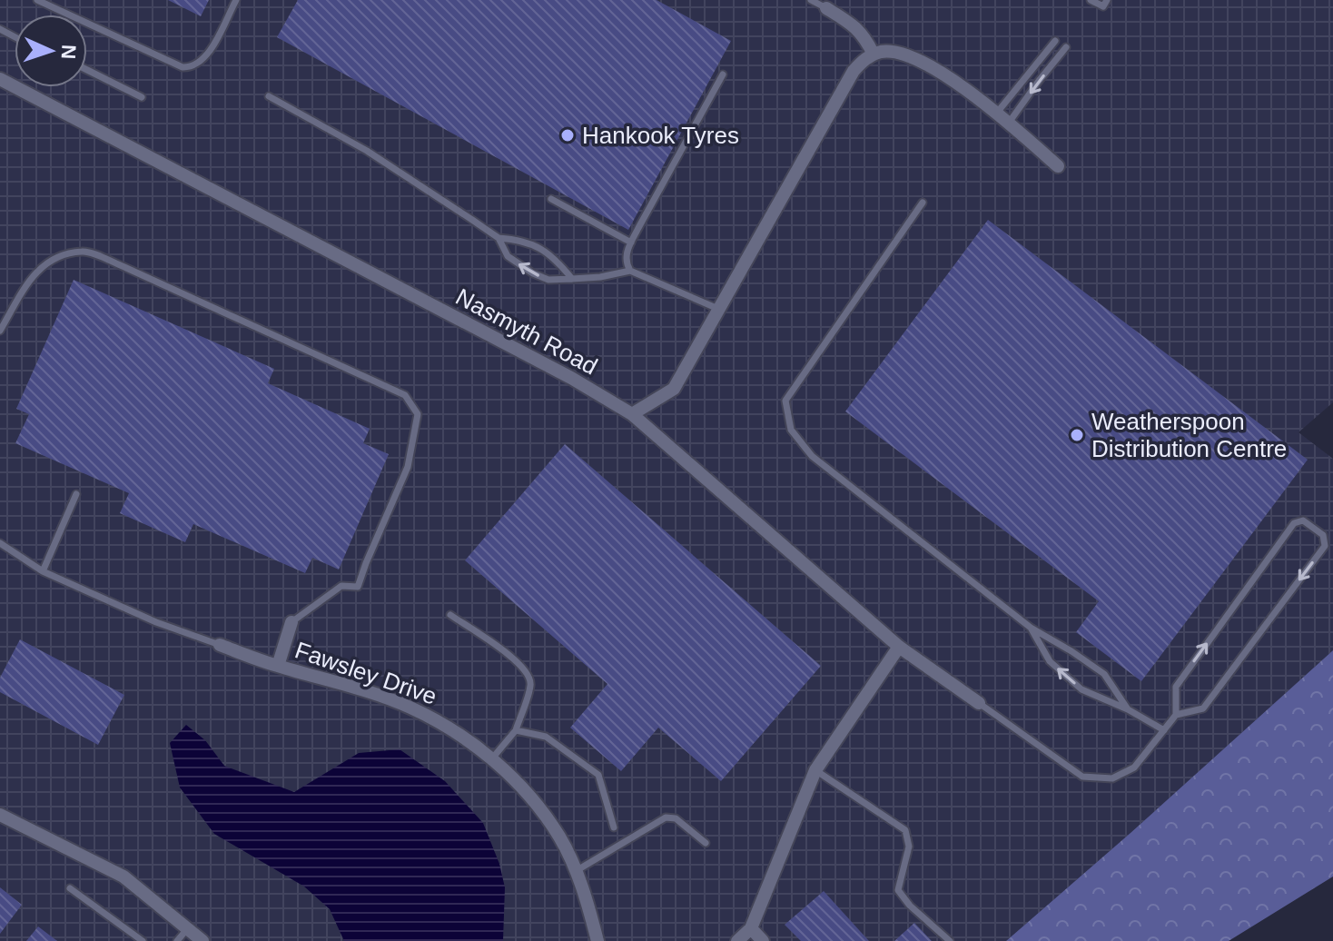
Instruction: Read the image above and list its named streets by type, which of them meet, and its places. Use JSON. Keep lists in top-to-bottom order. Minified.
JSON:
{"streets":{"street":["Nasmyth Road","Fawsley Drive"]},"places":["Hankook Tyres","Weatherspoon Distribution Centre"],"north":"right"}
